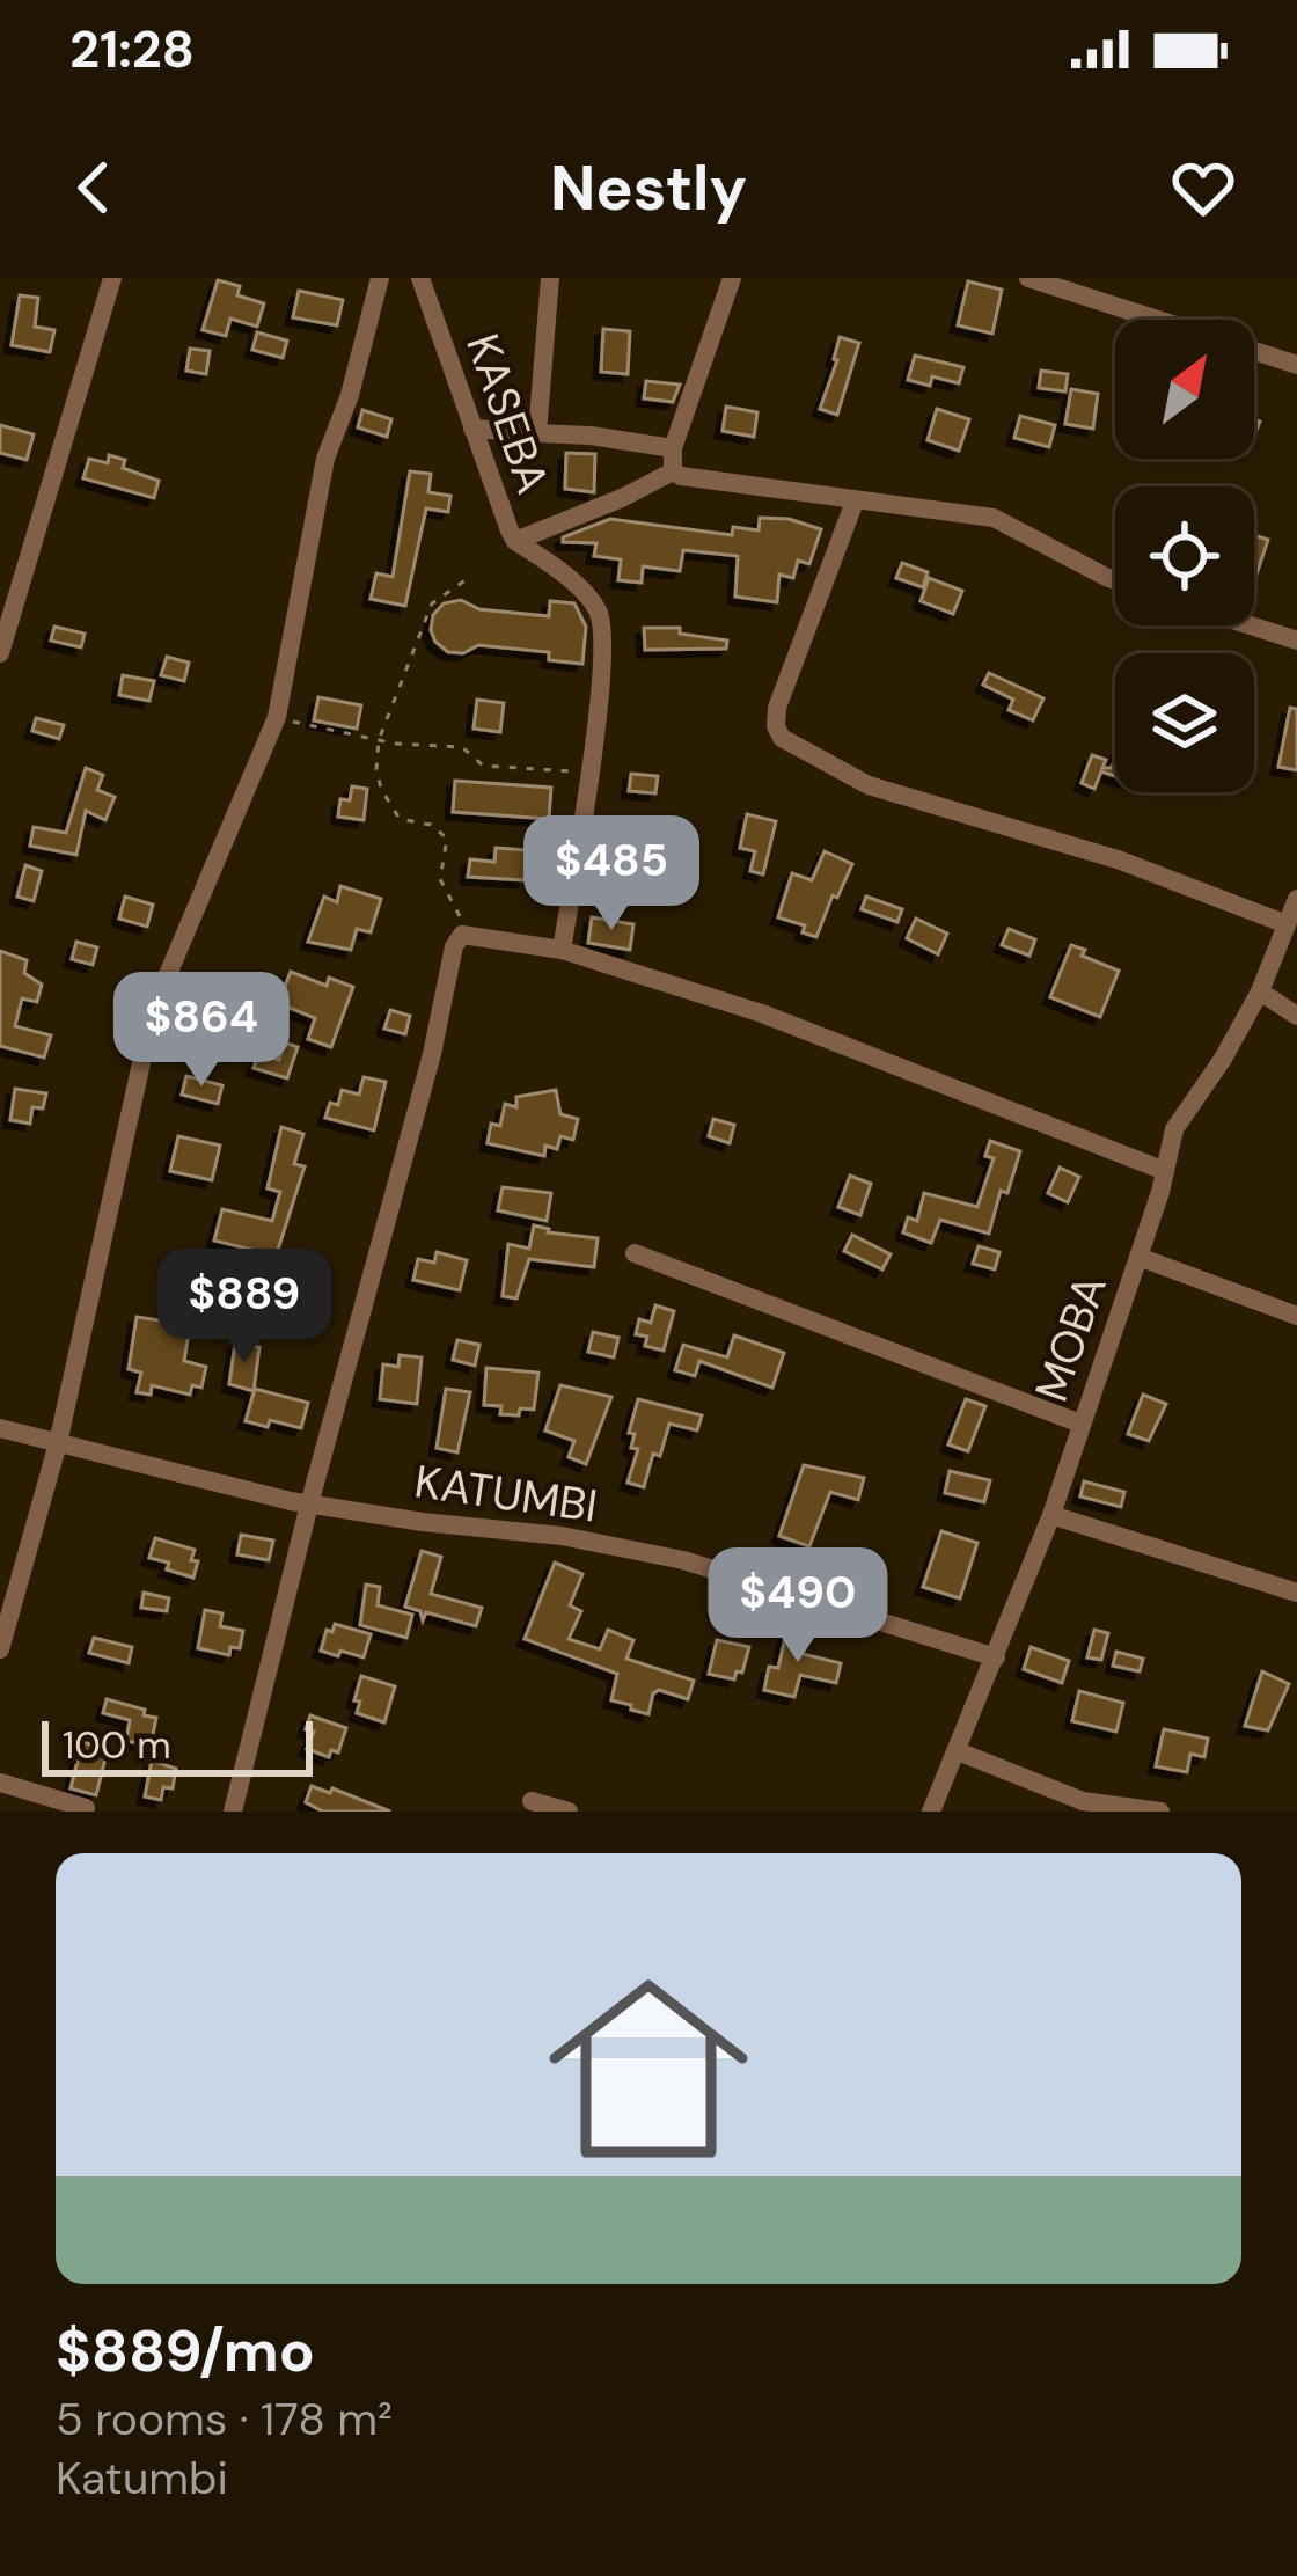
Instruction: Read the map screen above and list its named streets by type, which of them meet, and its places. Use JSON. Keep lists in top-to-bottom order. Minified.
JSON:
{"streets":{"street":["KASEBA","MOBA","KATUMBI"]},"crossings":[["MOBA","KATUMBI"]],"scale_bar":"100 m","north":"top right","page":{"status":"21:28","header":"Nestly","price":["$485","$864","$889","$490"],"scale":"100 m","list":[{"name":"$889/mo","note":"5 rooms · 178 m² · Katumbi"}]}}
